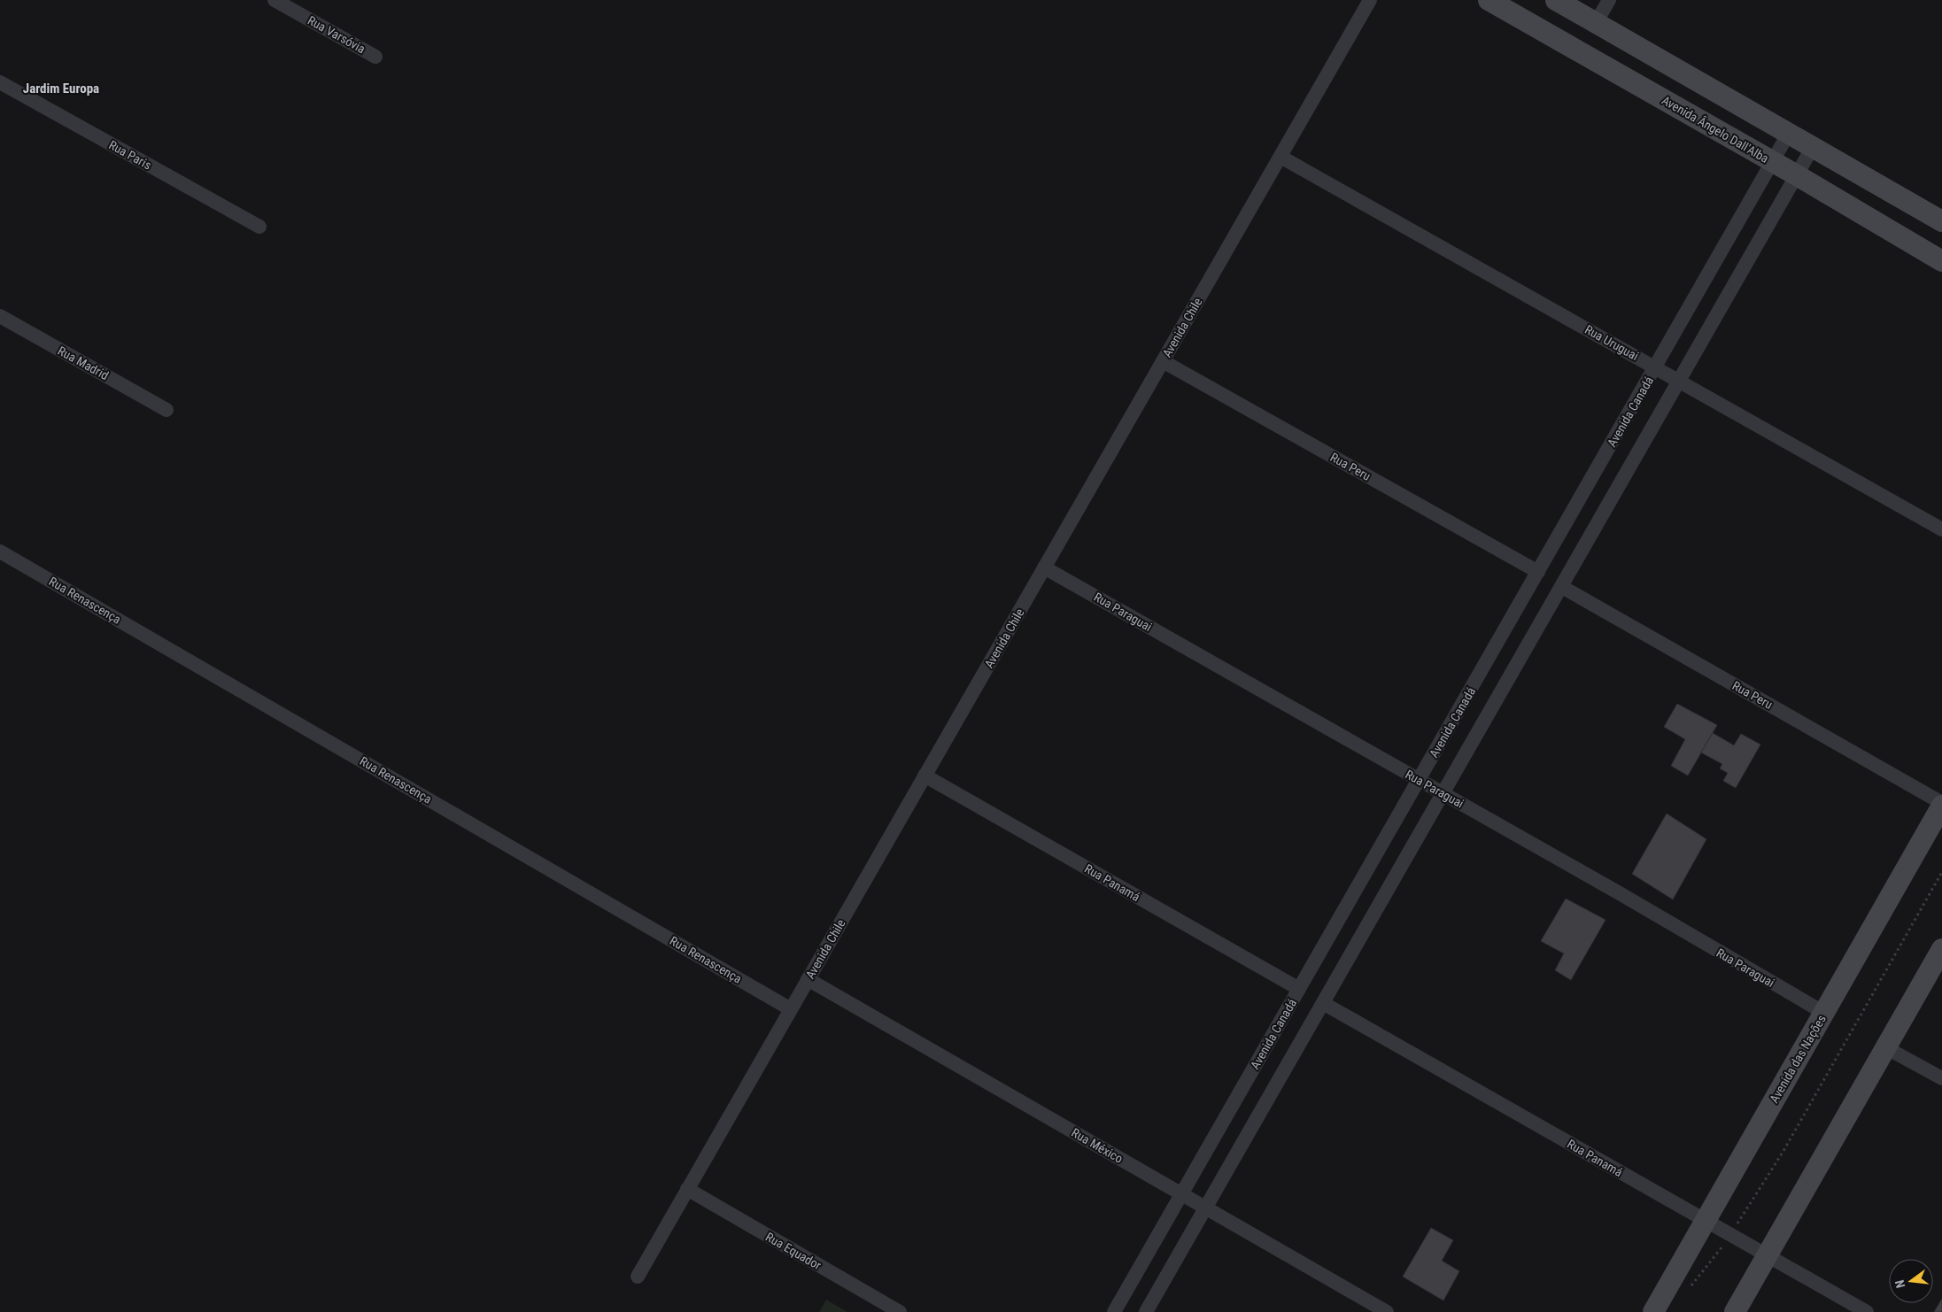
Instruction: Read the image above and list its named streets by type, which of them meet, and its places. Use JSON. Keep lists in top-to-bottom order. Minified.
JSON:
{"streets":{"main road":["Avenida Ângelo Dall'Alba","Avenida das Nações"],"street":["Rua Varsóvia","Rua Paris","Avenida Chile","Rua Uruguai","Rua Madrid","Avenida Canadá","Rua Peru","Rua Renascença","Rua Paraguai","Rua Panamá","Rua México","Rua Equador"]},"crossings":[["Avenida Ângelo Dall'Alba","Avenida Canadá"],["Avenida Chile","Rua Uruguai"],["Avenida Chile","Rua Peru"],["Avenida Chile","Rua Renascença"],["Avenida Chile","Rua Paraguai"],["Avenida Chile","Rua Panamá"],["Avenida Chile","Rua México"],["Avenida Chile","Rua Equador"],["Rua Uruguai","Avenida Canadá"],["Avenida Canadá","Rua Peru"],["Avenida Canadá","Rua Paraguai"],["Avenida Canadá","Rua Panamá"],["Avenida Canadá","Rua México"],["Rua Peru","Avenida das Nações"],["Rua Paraguai","Avenida das Nações"],["Rua Panamá","Avenida das Nações"]],"districts":["Jardim Europa"],"north":"left"}
